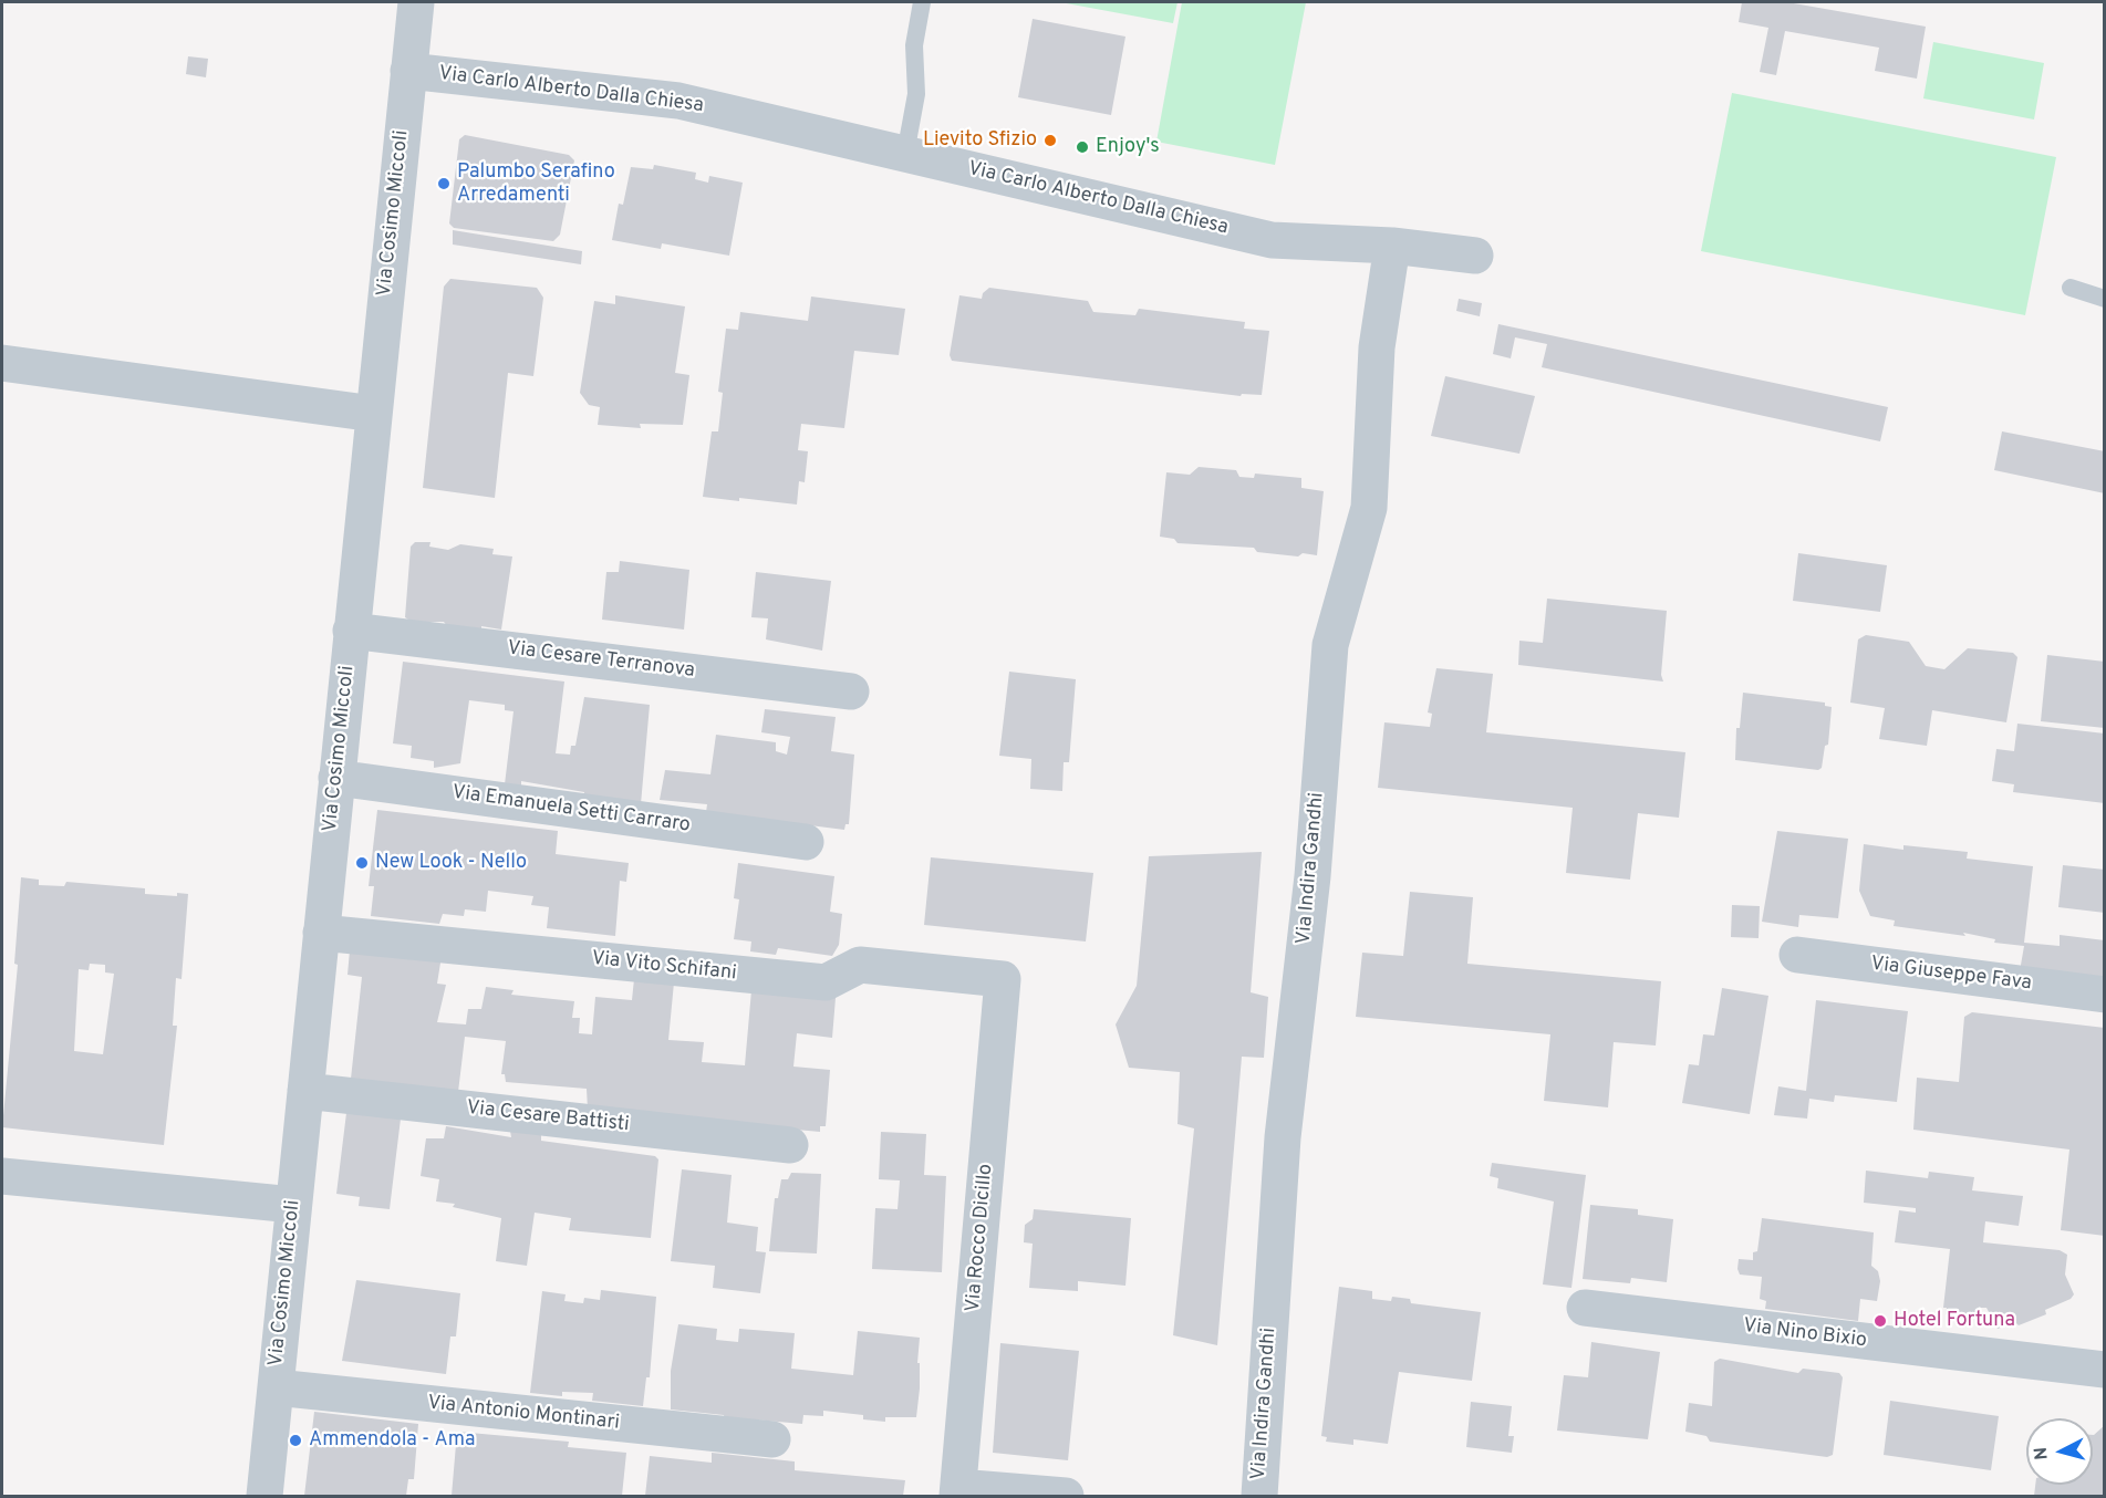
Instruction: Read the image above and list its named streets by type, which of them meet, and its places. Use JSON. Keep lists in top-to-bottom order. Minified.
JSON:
{"streets":{"street":["Via Carlo Alberto Dalla Chiesa","Via Cosimo Miccoli","Via Cesare Terranova","Via Emanuela Setti Carraro","Via Indira Gandhi","Via Vito Schifani","Via Giuseppe Fava","Via Cesare Battisti","Via Rocco Dicillo","Via Nino Bixio","Via Antonio Montinari"]},"crossings":[["Via Carlo Alberto Dalla Chiesa","Via Cosimo Miccoli"],["Via Carlo Alberto Dalla Chiesa","Via Indira Gandhi"],["Via Cosimo Miccoli","Via Cesare Terranova"],["Via Cosimo Miccoli","Via Emanuela Setti Carraro"],["Via Cosimo Miccoli","Via Vito Schifani"],["Via Cosimo Miccoli","Via Cesare Battisti"],["Via Cosimo Miccoli","Via Antonio Montinari"],["Via Vito Schifani","Via Rocco Dicillo"]],"places":["Lievito Sfizio","Enjoy's","Palumbo Serafino Arredamenti","New Look - Nello","Hotel Fortuna","Ammendola - Ama"],"north":"left"}
